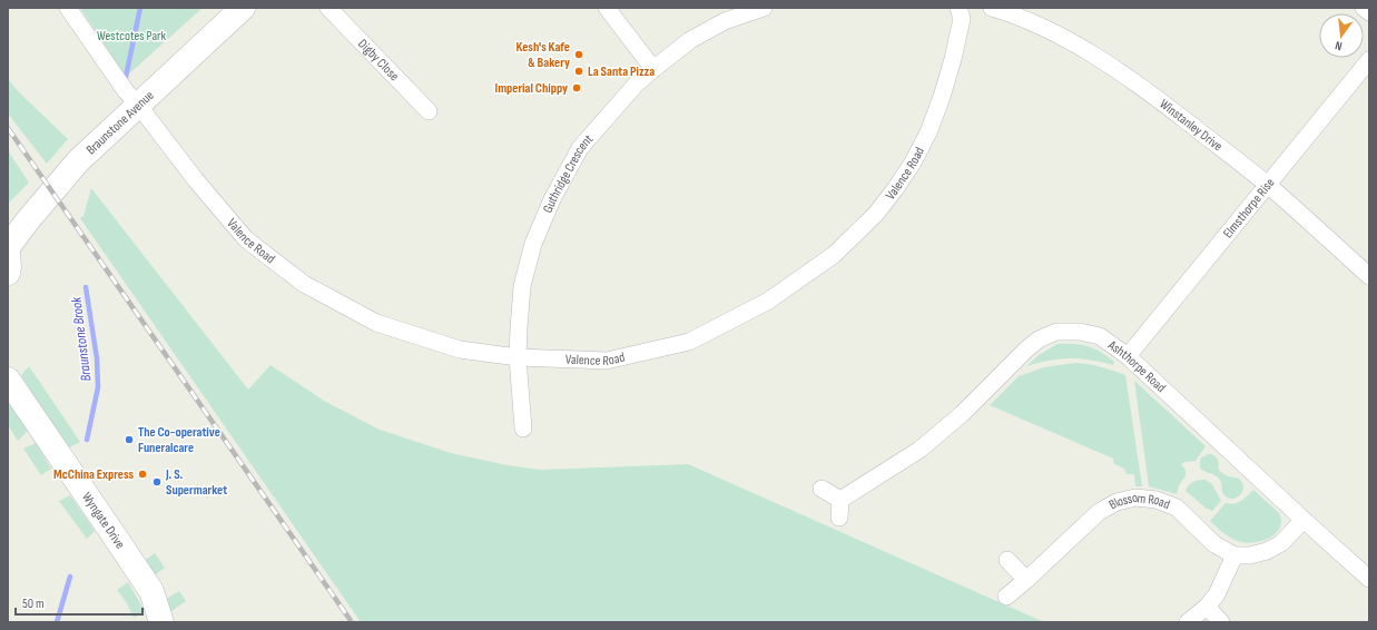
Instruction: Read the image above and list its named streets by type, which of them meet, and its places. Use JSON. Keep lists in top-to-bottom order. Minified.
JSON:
{"streets":{"street":["Digby Close","Braunstone Avenue","Winstanley Drive","Valence Road","Guthridge Crescent","Elmsthorpe Rise","Ashthorpe Road","Blossom Road","Wyngate Drive"]},"crossings":[["Braunstone Avenue","Valence Road"],["Winstanley Drive","Elmsthorpe Rise"],["Valence Road","Guthridge Crescent"],["Elmsthorpe Rise","Ashthorpe Road"]],"water":["Braunstone Brook"],"parks":["Westcotes Park"],"places":["Kesh's Kafe & Bakery","La Santa Pizza","Imperial Chippy","The Co-operative Funeralcare","McChina Express","J. S. Supermarket"],"scale_bar":"50 m","north":"bottom"}
